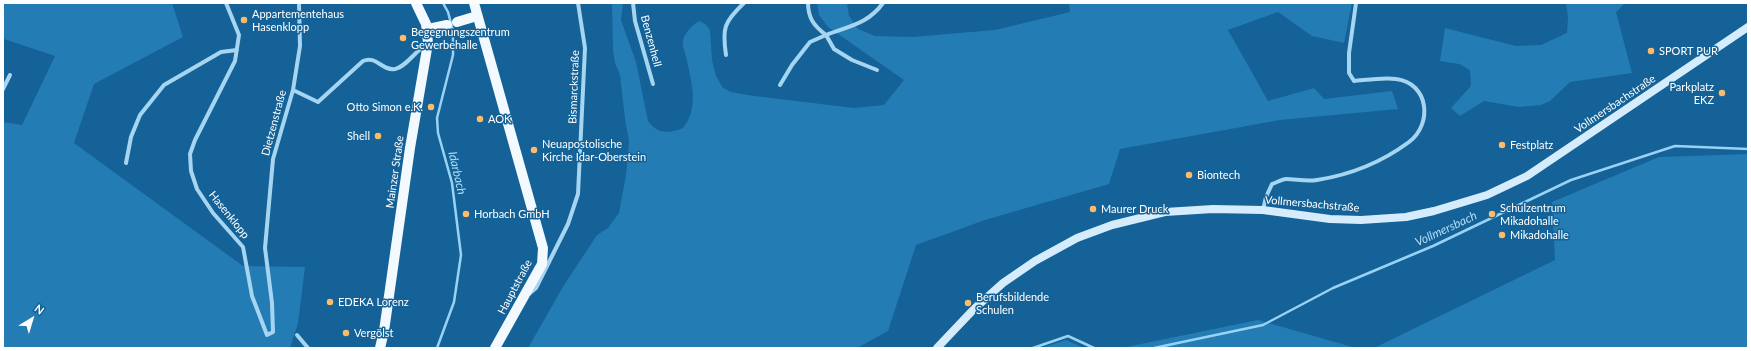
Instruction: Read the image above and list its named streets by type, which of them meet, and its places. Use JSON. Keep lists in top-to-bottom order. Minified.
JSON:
{"streets":{"main road":["Vollmersbachstraße","Mainzer Straße","Hauptstraße"],"street":["Benzenhell","Bismarckstraße","Dietzenstraße","Hasenklopp"]},"crossings":[["Bismarckstraße","Hauptstraße"],["Dietzenstraße","Hasenklopp"]],"water":["Idarbach","Vollmersbach"],"places":["Appartementehaus Hasenklopp","Begegnungszentrum Gewerbehalle","SPORT PUR","Parkplatz EKZ","Otto Simon e.K.","AOK","Shell","Festplatz","Neuapostolische Kirche Idar-Oberstein","Biontech","Maurer Druck","Horbach GmbH","Schulzentrum Mikadohalle","Mikadohalle","EDEKA Lorenz","Berufsbildende Schulen","Vergölst"],"north":"top right"}
